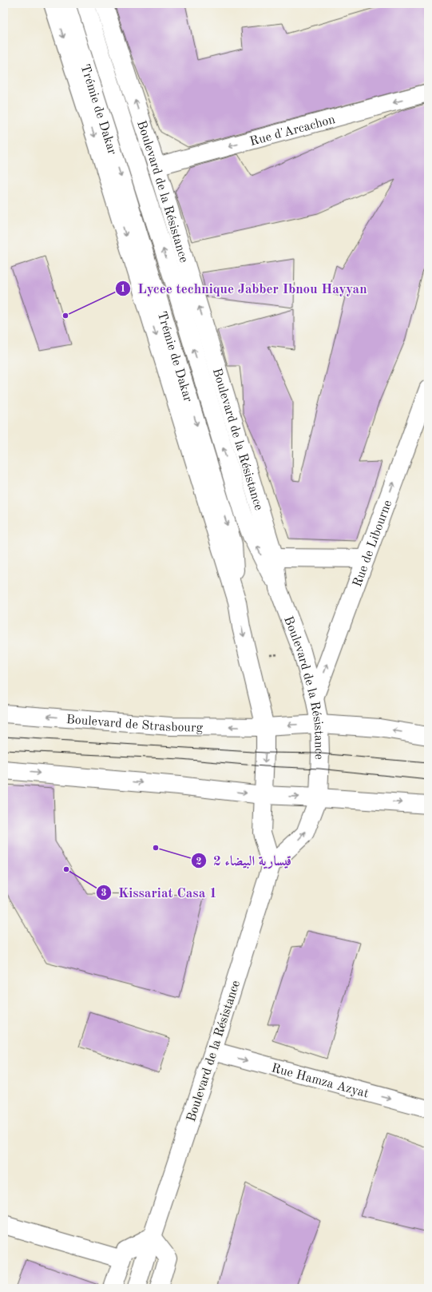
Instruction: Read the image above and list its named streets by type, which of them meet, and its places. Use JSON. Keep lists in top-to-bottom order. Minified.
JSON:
{"streets":{"main road":["Trémie de Dakar","Rue d'Arcachon","Boulevard de la Résistance","Rue de Libourne","Boulevard de Strasbourg","Rue Hamza Azyat"]},"crossings":[["Trémie de Dakar","Boulevard de la Résistance"],["Rue d'Arcachon","Boulevard de la Résistance"],["Boulevard de la Résistance","Rue de Libourne"],["Boulevard de la Résistance","Boulevard de Strasbourg"],["Boulevard de la Résistance","Rue Hamza Azyat"]],"one_way":["Rue d'Arcachon","Rue de Libourne","Rue Hamza Azyat"],"places":["Lycee technique Jabber Ibnou Hayyan","قيسارية البيضاء 2","Kissariat Casa 1"]}
